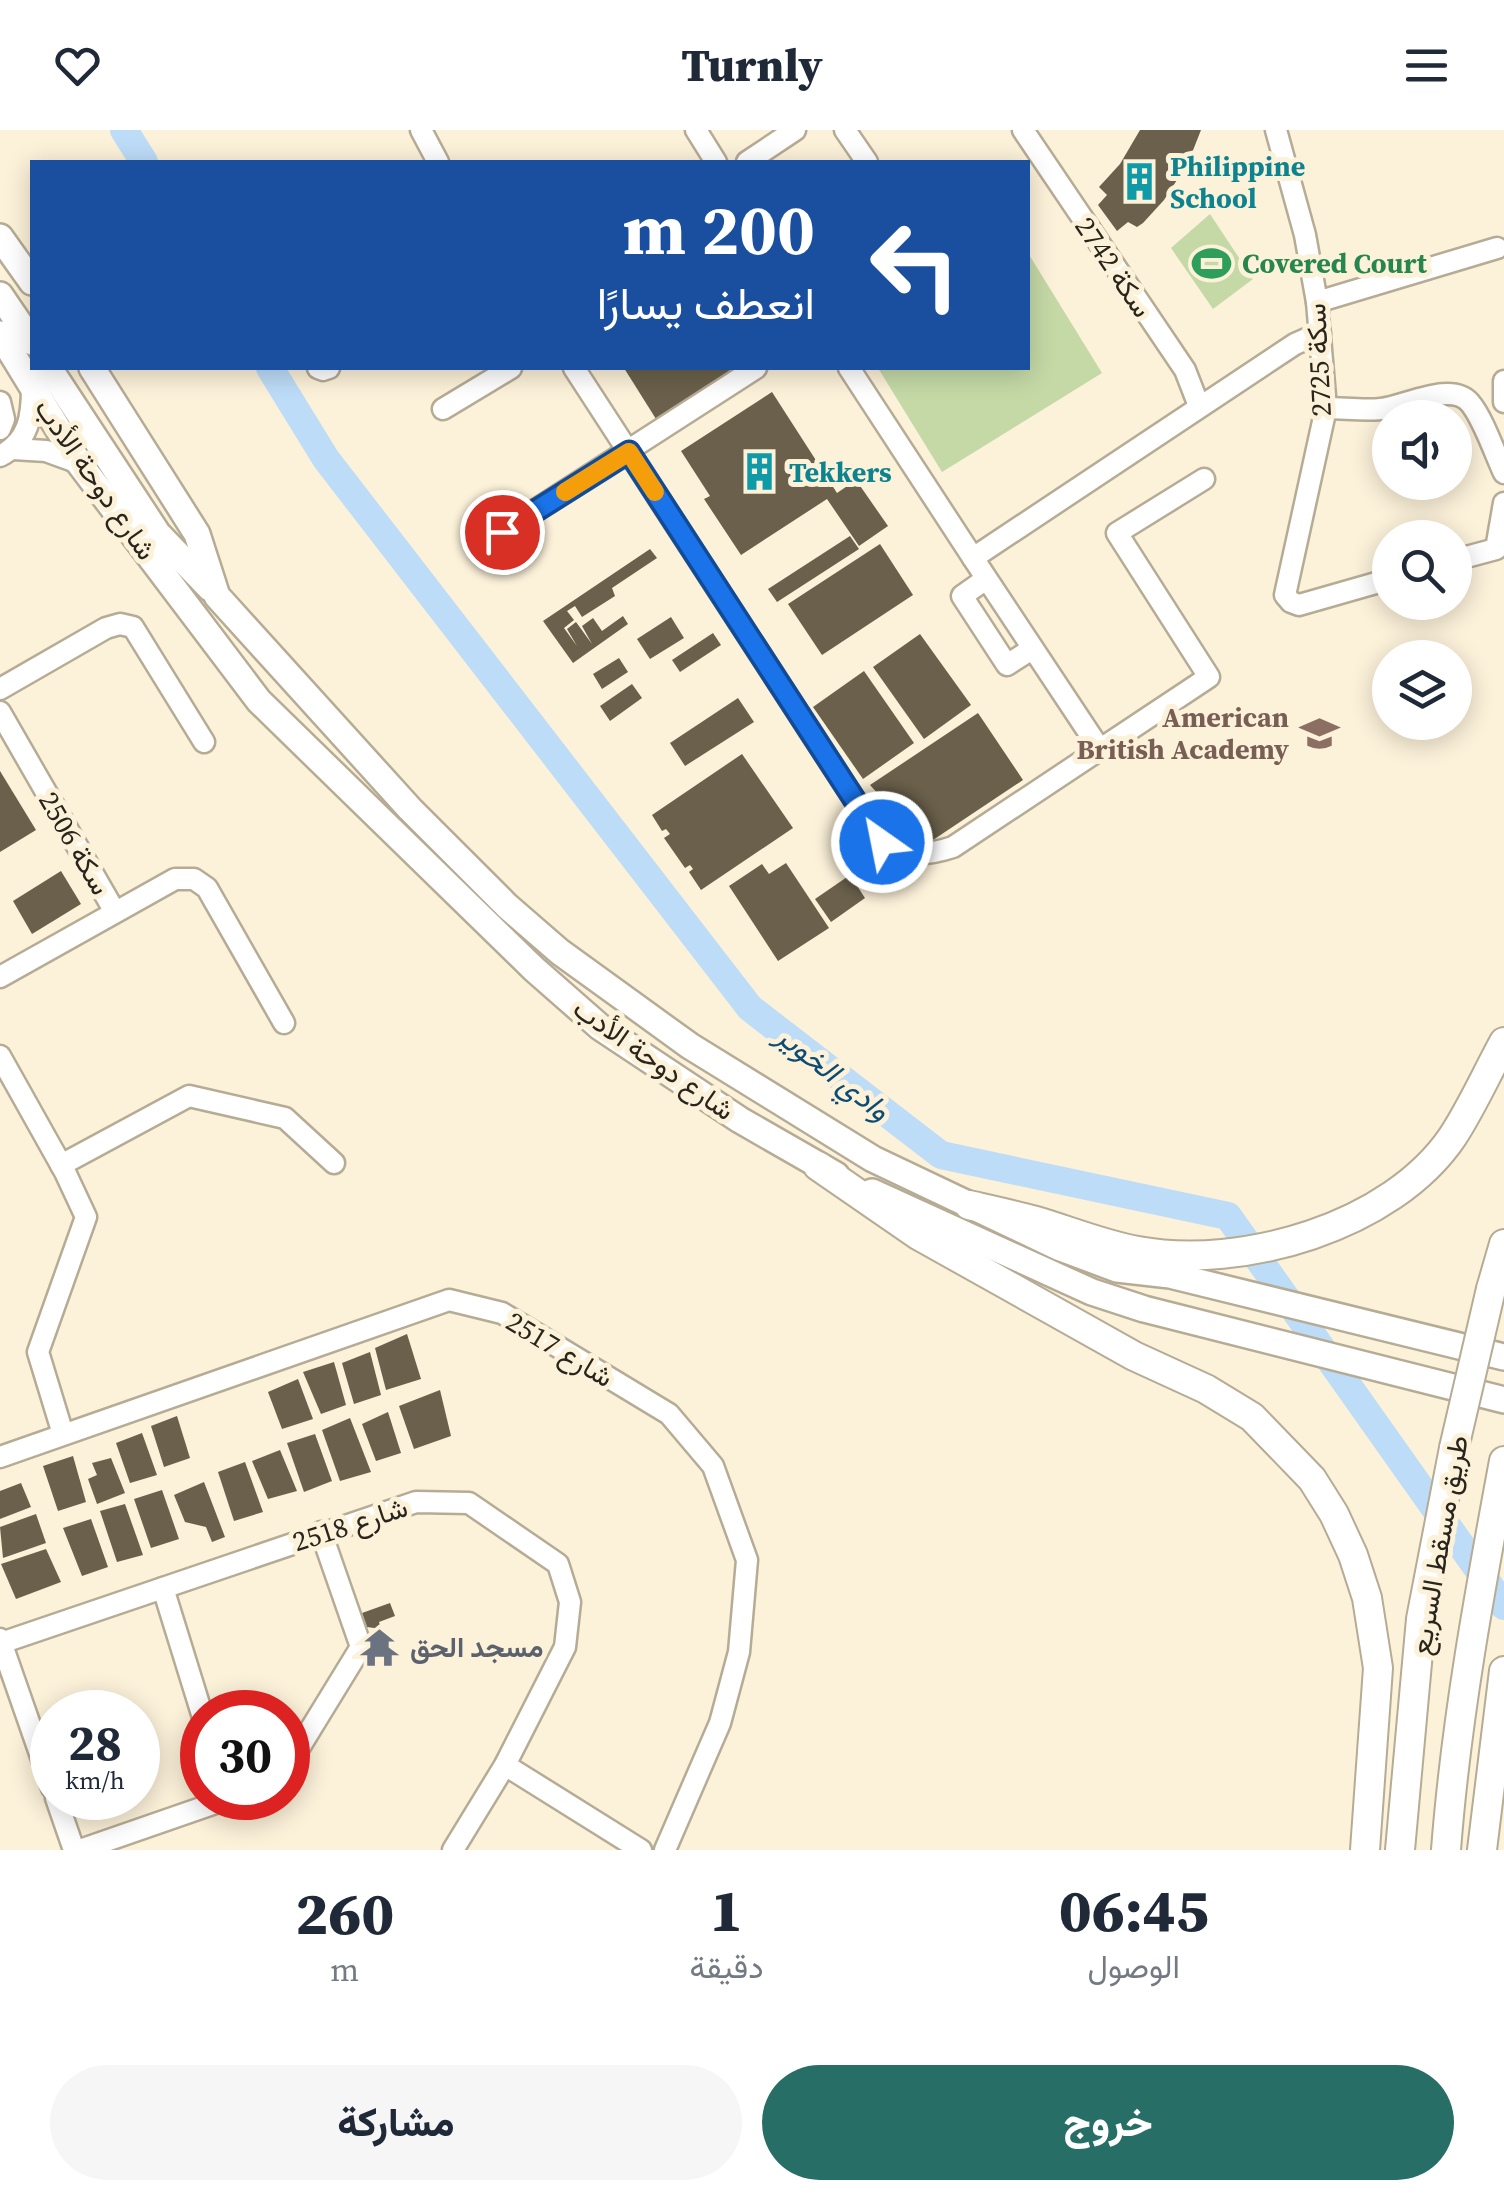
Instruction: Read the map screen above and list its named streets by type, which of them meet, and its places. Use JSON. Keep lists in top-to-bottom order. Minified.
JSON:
{"streets":{"highway":["طريق مسقط السريع"],"main road":["شارع دوحة الأدب"],"street":["سكة 2742","سكة 2725","سكة 2506","2517 شارع","2518 شارع"]},"water":["وادي الخوير"],"places":{"building":["Philippine School","Tekkers"],"sports":["Covered Court"],"school or university":["American British Academy"],"temple":["مسجد الحق"]},"page":{"header":"Turnly","turn":["200 m","انعطف يسارًا"],"speed":"28 km/h","limit":"30","eta":["06:45","الوصول","1","دقيقة","260","m"],"buttons":["خروج","مشاركة"]}}
